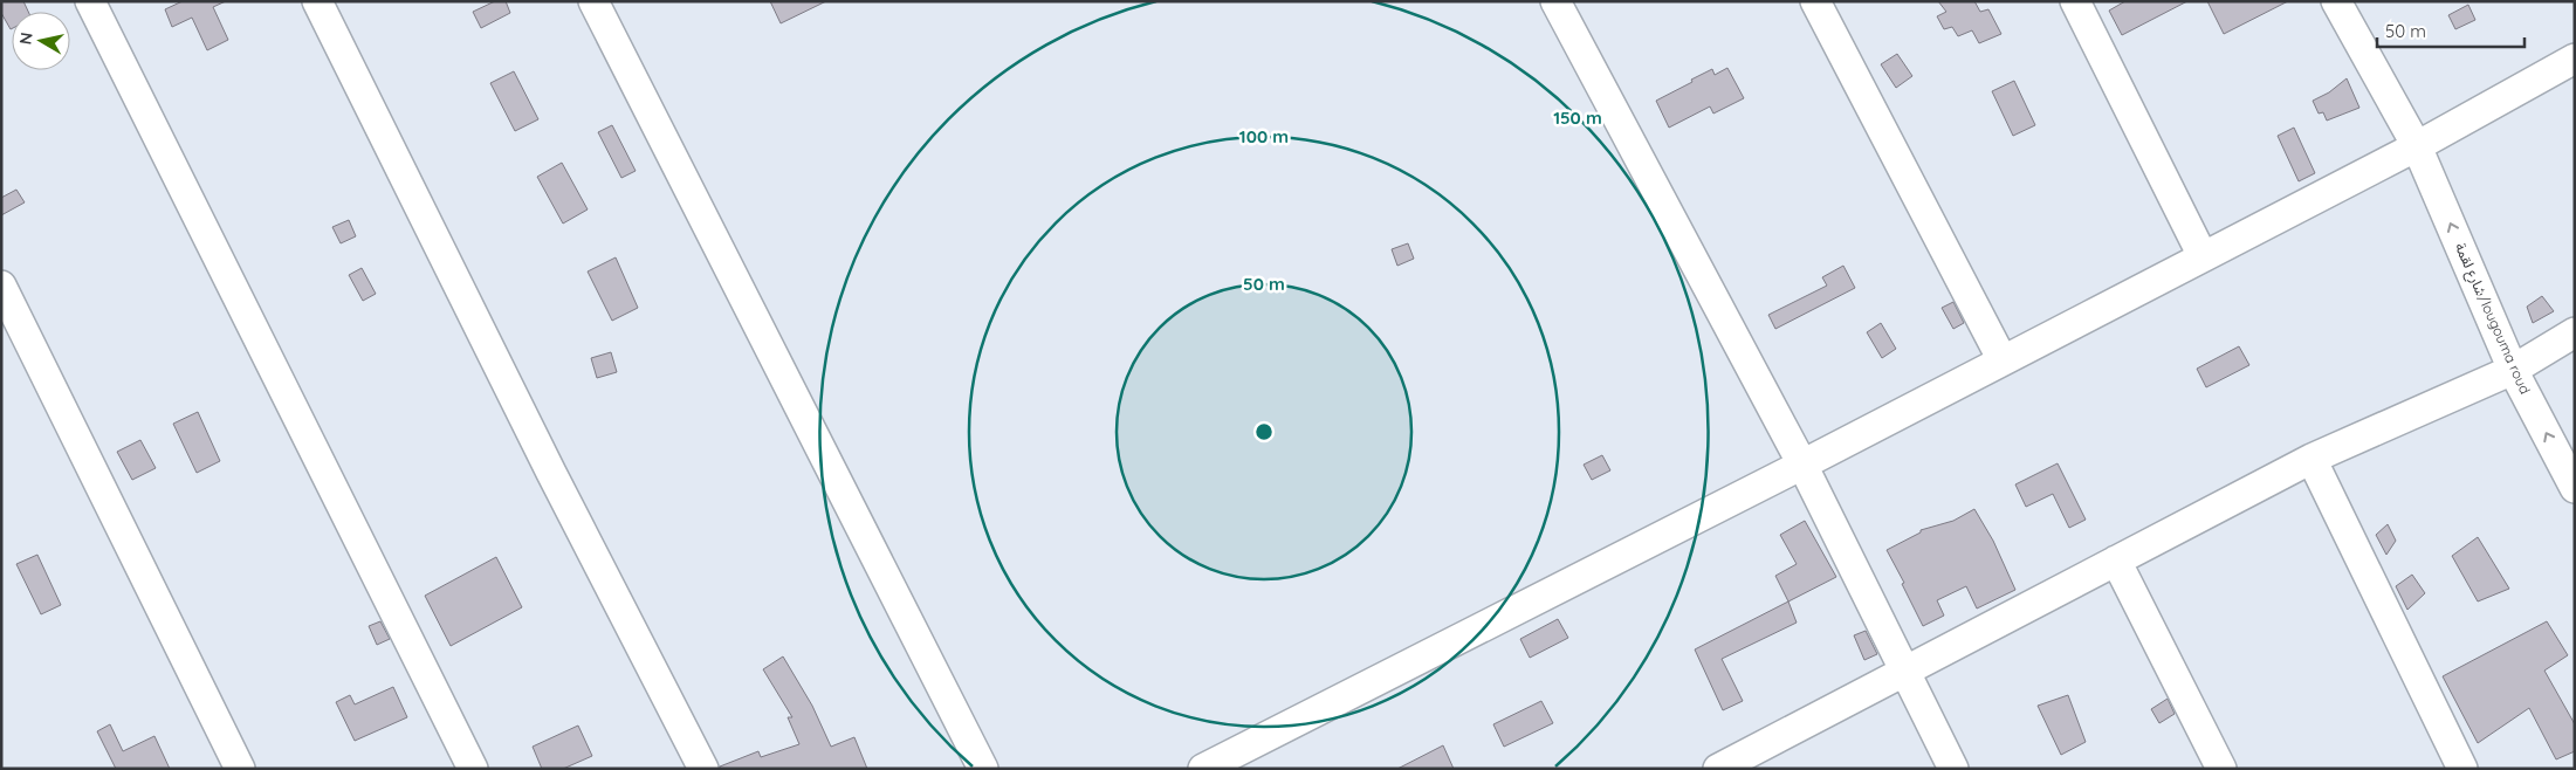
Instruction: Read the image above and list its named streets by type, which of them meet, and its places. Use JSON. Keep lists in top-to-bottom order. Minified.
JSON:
{"streets":{"street":["شارع لقمة/lougouma roud"]},"scale_bar":"50 m","north":"left","rings":["150 m","100 m","50 m"]}
